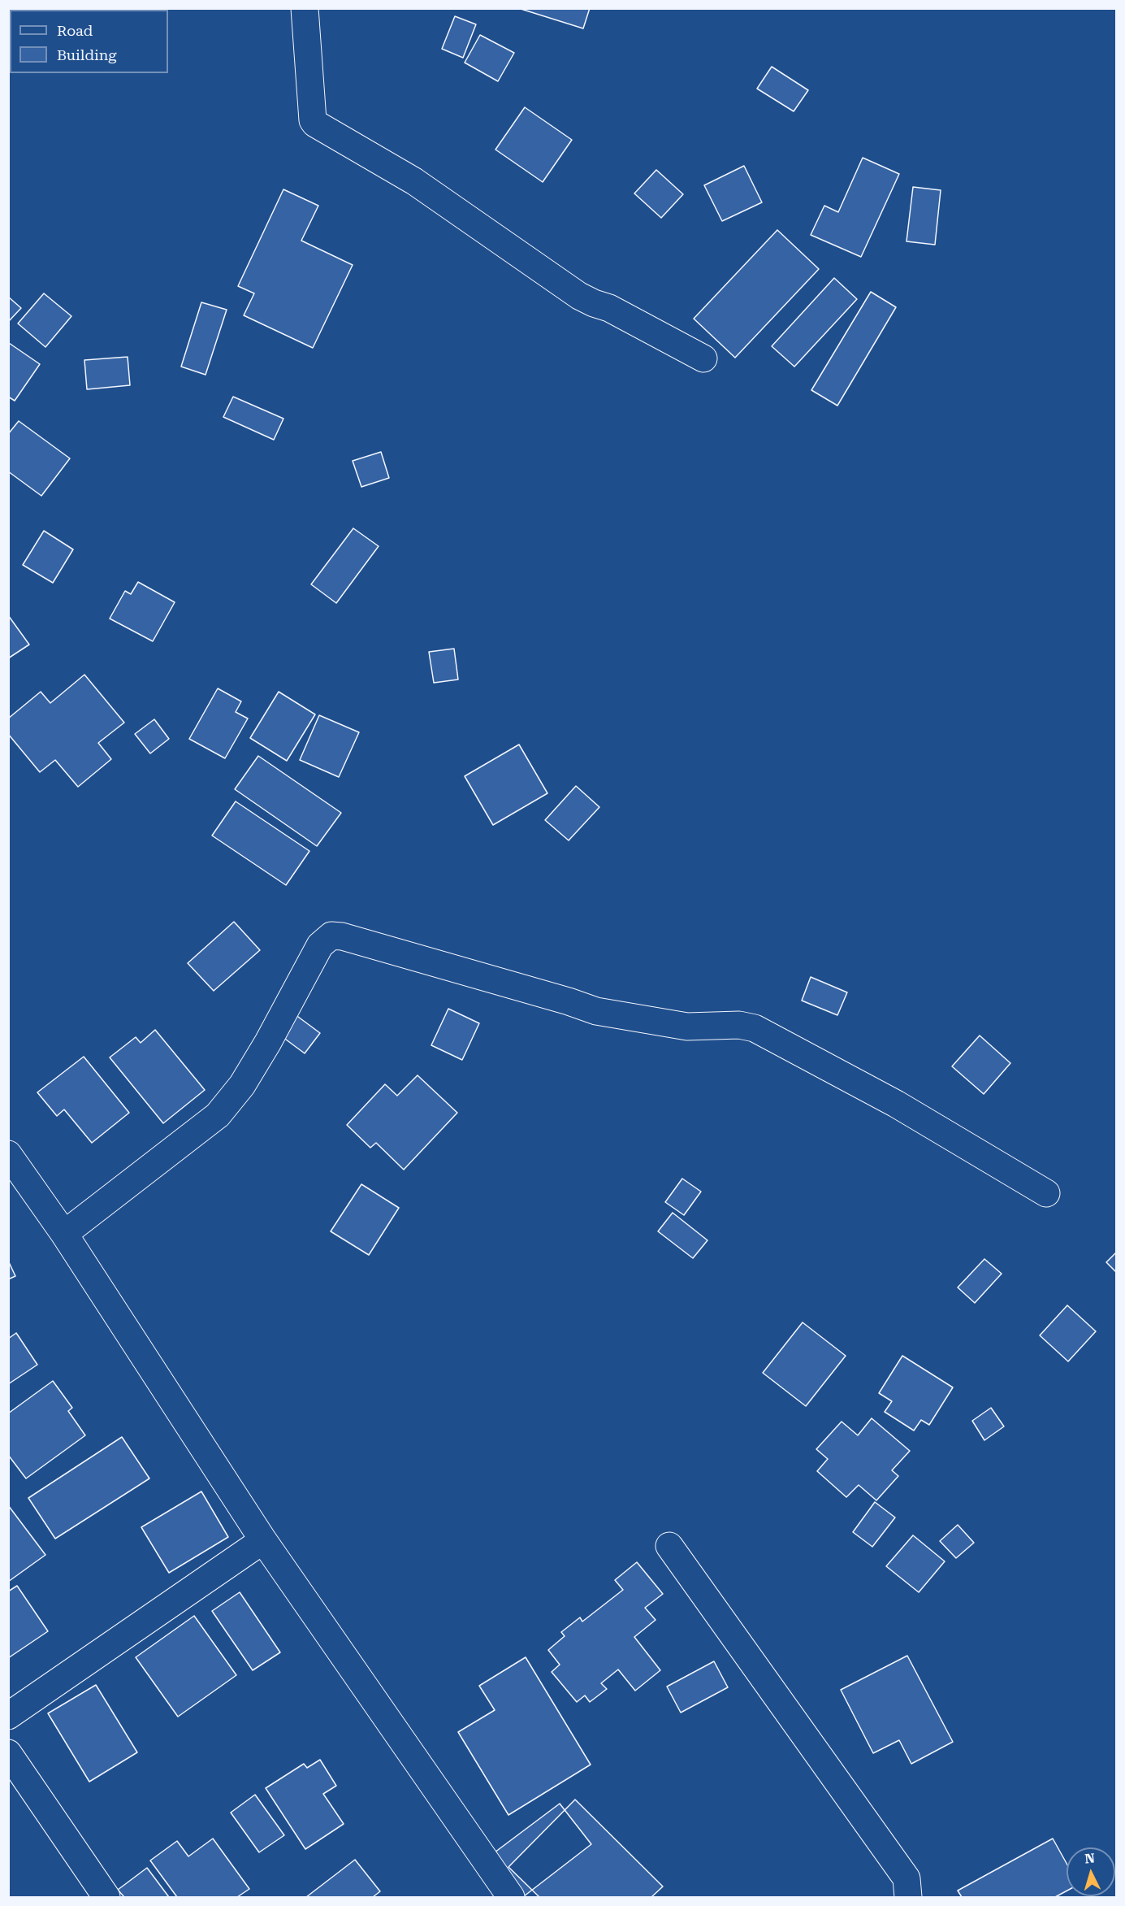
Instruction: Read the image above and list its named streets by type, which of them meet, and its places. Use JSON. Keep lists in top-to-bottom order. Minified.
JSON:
{"legend":["Road","Building"],"north":"top"}
